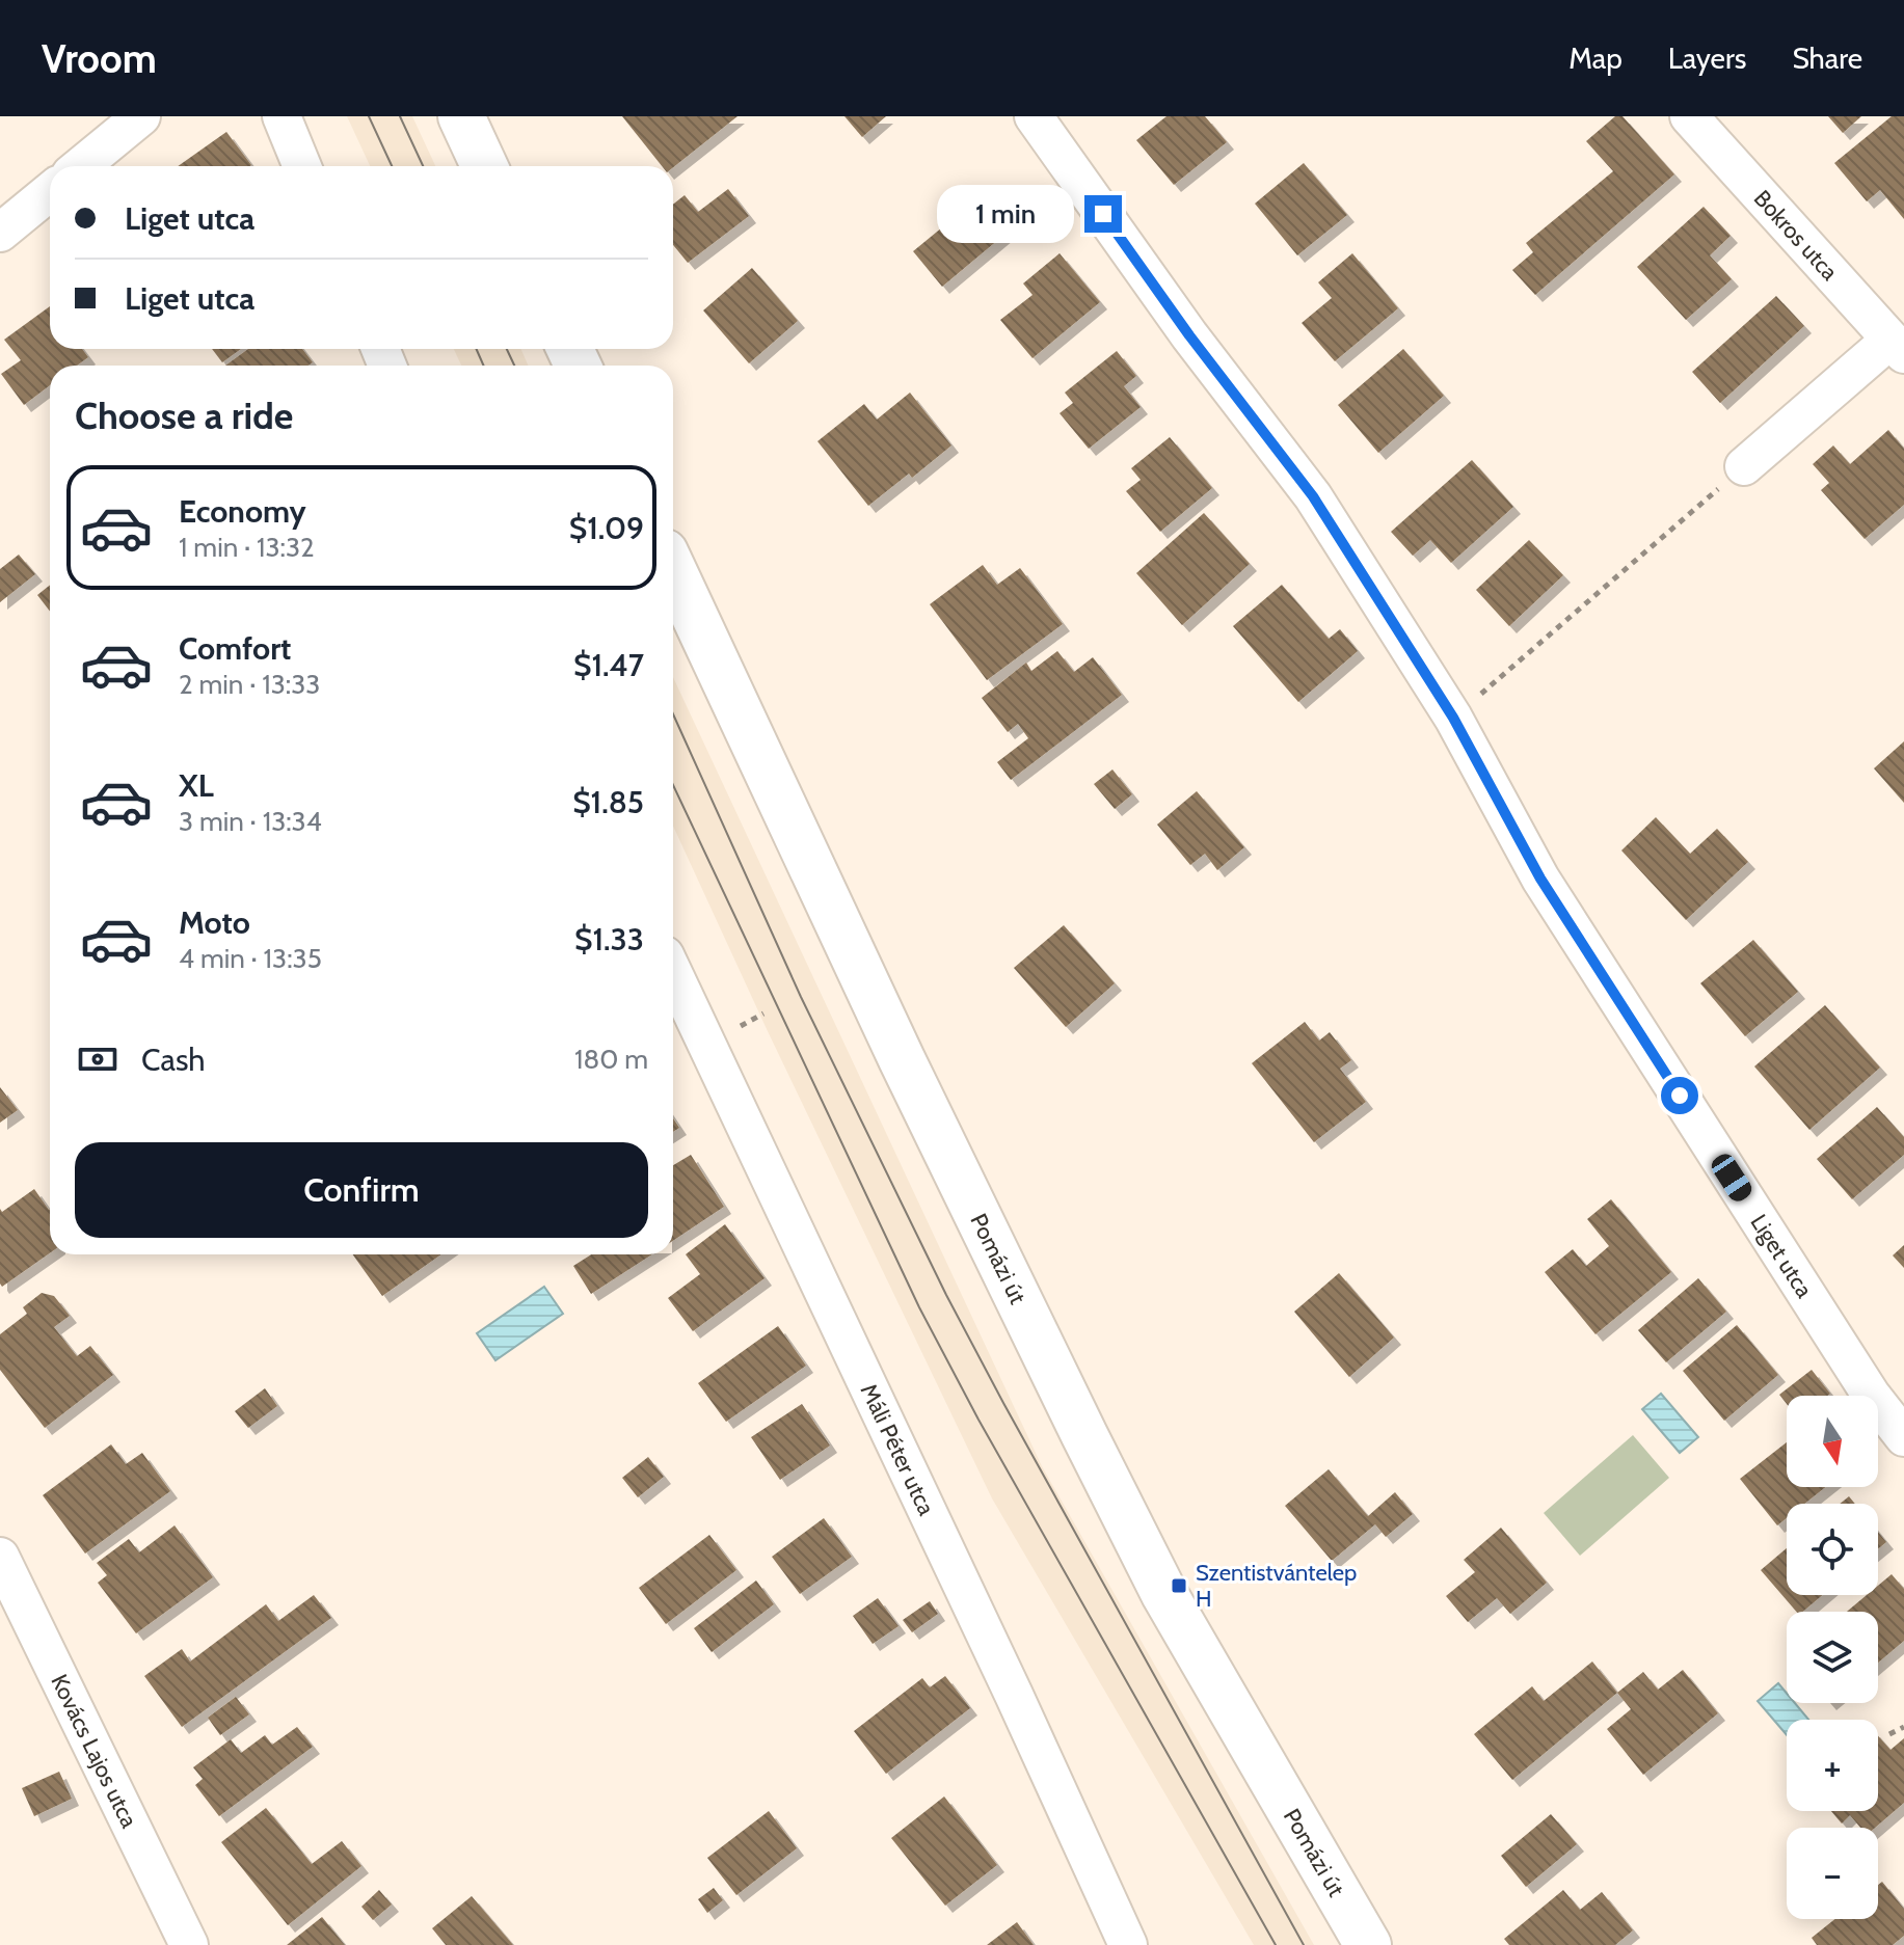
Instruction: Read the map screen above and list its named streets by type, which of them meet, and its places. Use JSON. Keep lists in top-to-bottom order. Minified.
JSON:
{"streets":{"main road":["Pomázi út"],"street":["Bokros utca","Liget utca","Máli Péter utca","Kovács Lajos utca"]},"places":{"transit":["Szentistvántelep H"]},"north":"bottom","page":{"header":"Vroom","nav":["Map","Layers","Share"],"banner":["Liget utca","Liget utca"],"bubble":"1 min","heading":"Choose a ride","list":[{"name":"Economy","note":"1 min · 13:32","value":"$1.09"},{"name":"Comfort","note":"2 min · 13:33","value":"$1.47"},{"name":"XL","note":"3 min · 13:34","value":"$1.85"},{"name":"Moto","note":"4 min · 13:35","value":"$1.33"}],"pay":["Cash","180 m"],"buttons":"Confirm","map_buttons":["+","−"]}}
